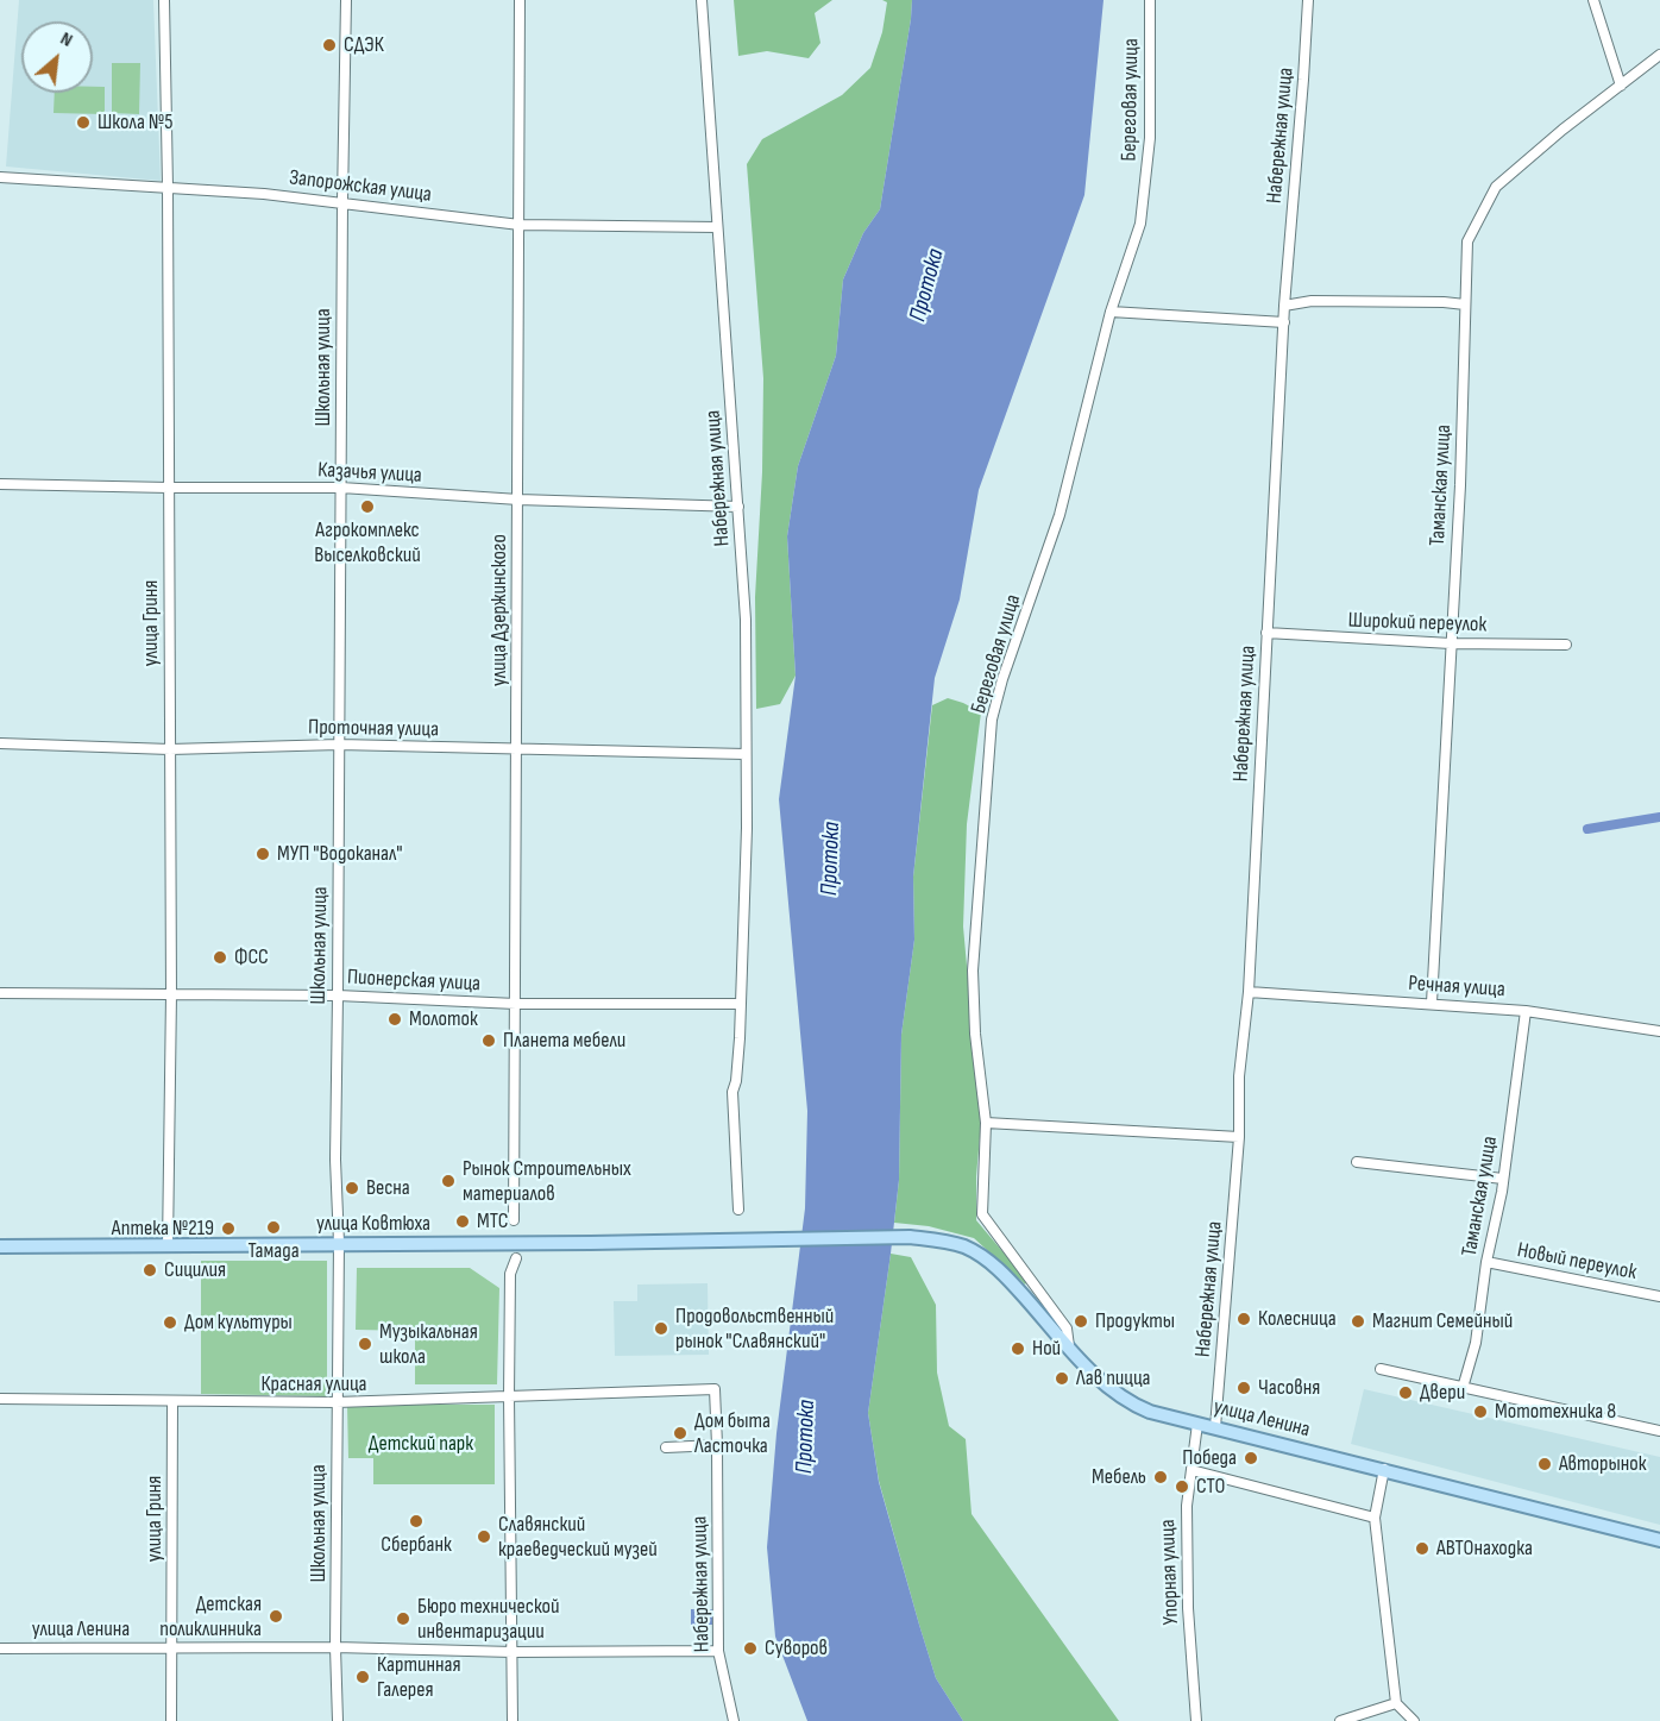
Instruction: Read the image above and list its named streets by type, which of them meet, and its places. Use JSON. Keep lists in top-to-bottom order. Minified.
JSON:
{"streets":{"main road":["улица Ковтюха","улица Ленина"],"street":["Береговая улица","Набережная улица","Запорожская улица","Школьная улица","Казачья улица","Таманская улица","улица Дзержинского","улица Гриня","Широкий переулок","Проточная улица","Пионерская улица","Речная улица","Новый переулок","Красная улица","Упорная улица"]},"crossings":[["Береговая улица","улица Ленина"],["Набережная улица","Запорожская улица"],["Набережная улица","Казачья улица"],["Набережная улица","Широкий переулок"],["Набережная улица","Проточная улица"],["Набережная улица","Пионерская улица"],["Набережная улица","Речная улица"],["Набережная улица","Красная улица"],["Набережная улица","улица Ленина"],["Запорожская улица","Школьная улица"],["Запорожская улица","улица Дзержинского"],["Запорожская улица","улица Гриня"],["Школьная улица","Казачья улица"],["Школьная улица","Проточная улица"],["Школьная улица","Пионерская улица"],["Школьная улица","улица Ковтюха"],["Школьная улица","Красная улица"],["Школьная улица","улица Ленина"],["Казачья улица","улица Дзержинского"],["Казачья улица","улица Гриня"],["Таманская улица","Широкий переулок"],["Таманская улица","Речная улица"],["Таманская улица","Новый переулок"],["улица Дзержинского","Проточная улица"],["улица Дзержинского","Пионерская улица"],["улица Гриня","Проточная улица"],["улица Гриня","Пионерская улица"],["улица Гриня","улица Ковтюха"],["улица Гриня","Красная улица"],["улица Гриня","улица Ленина"],["улица Ковтюха","улица Ленина"],["улица Ленина","Упорная улица"]],"water":["Протока"],"parks":["Детский парк"],"places":["СДЭК","Школа №5","Агрокомплекс Выселковский","МУП \"Водоканал\"","ФСС","Молоток","Планета мебели","Рынок Строительных материалов","Весна","МТС","Тамада","Аптека №219","Сицилия","Колесница","Продукты","Магнит Семейный","Дом культуры","Продовольственный рынок \"Славянский\"","Музыкальная школа","Ной","Лав пицца","Часовня","Двери","Мототехника 8","Дом быта Ласточка","Победа","Авторынок","Мебель","СТО","Сбербанк","Славянский краеведческий музей","АВТОнаходка","Детская поликлинника","Бюро технической инвентаризации","Суворов","Картинная Галерея"],"north":"top right"}
